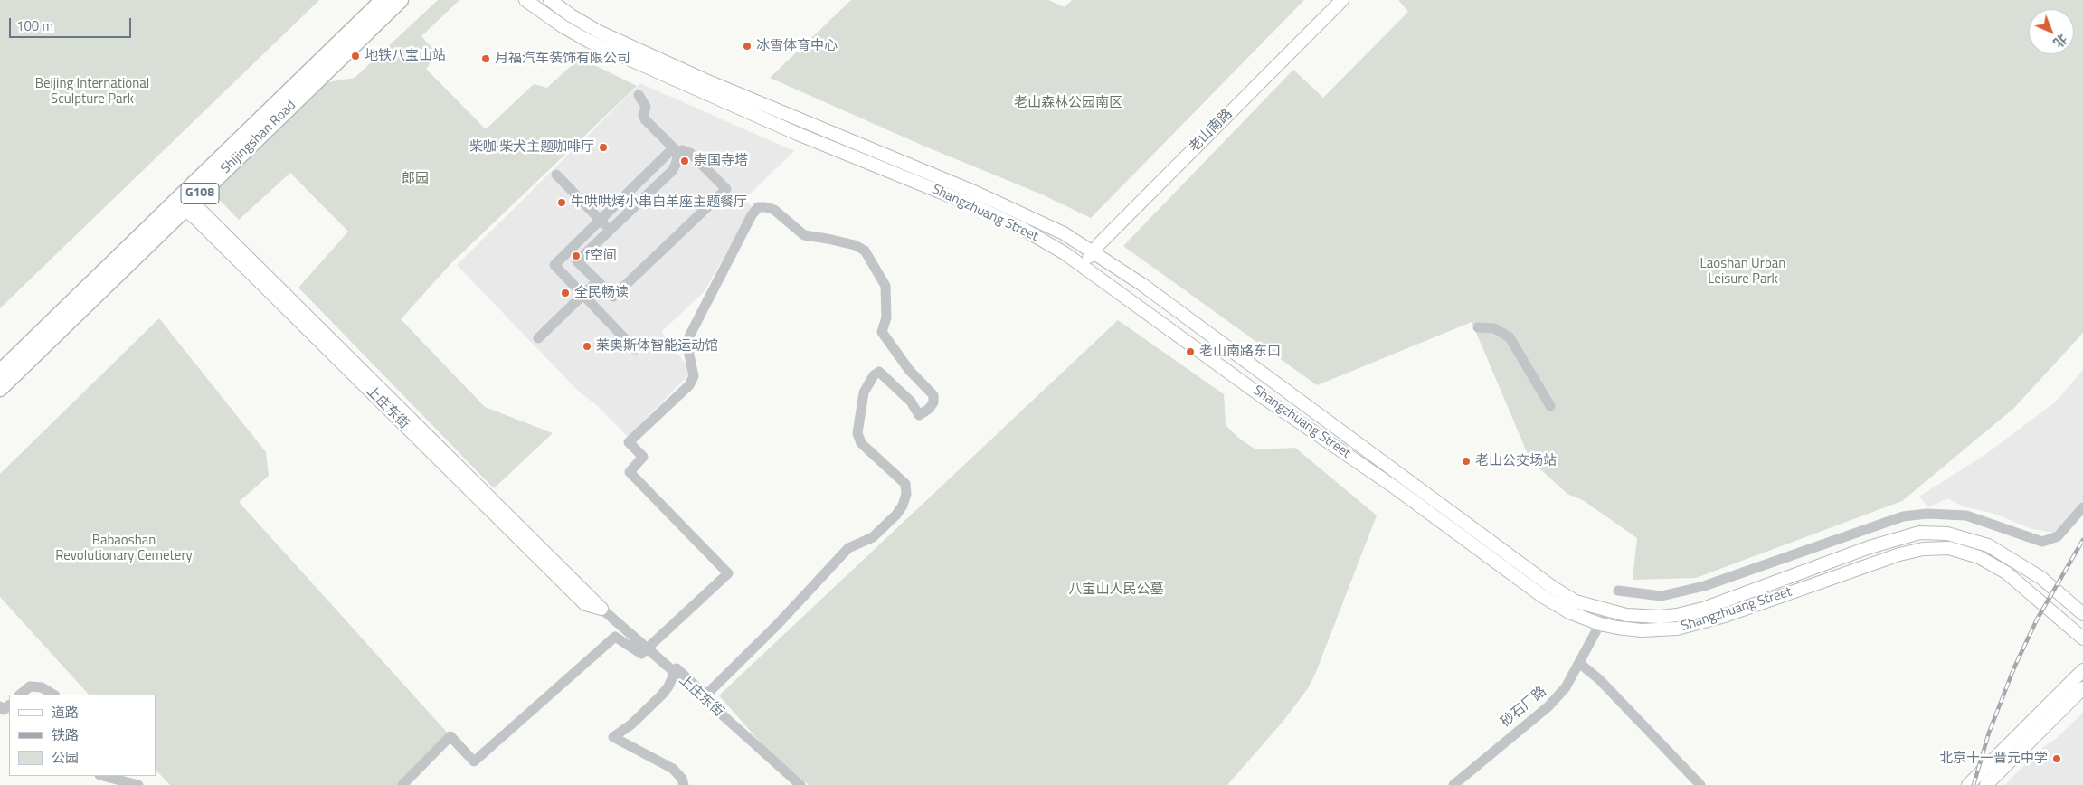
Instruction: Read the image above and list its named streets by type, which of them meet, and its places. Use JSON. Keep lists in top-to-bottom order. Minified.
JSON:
{"streets":{"highway":["Shijingshan Road","G108"],"main road":["老山南路","Shangzhuang Street","上庄东街"],"street":["砂石厂路"]},"crossings":[["老山南路","Shangzhuang Street"],["Shijingshan Road","上庄东街"],["Shangzhuang Street","砂石厂路"]],"parks":["Beijing International Sculpture Park","老山森林公园南区","郎园","Laoshan Urban Leisure Park","Babaoshan Revolutionary Cemetery","八宝山人民公墓"],"places":["冰雪体育中心","地铁八宝山站","月福汽车装饰有限公司","柴咖·柴犬主题咖啡厅","崇国寺塔","牛哄哄烤小串白羊座主题餐厅","f空间","全民畅读","莱奥斯体智能运动馆","老山南路东口","老山公交场站","北京十一晋元中学"],"legend":["道路","铁路","公园"],"scale_bar":"100 m","north":"bottom right"}
